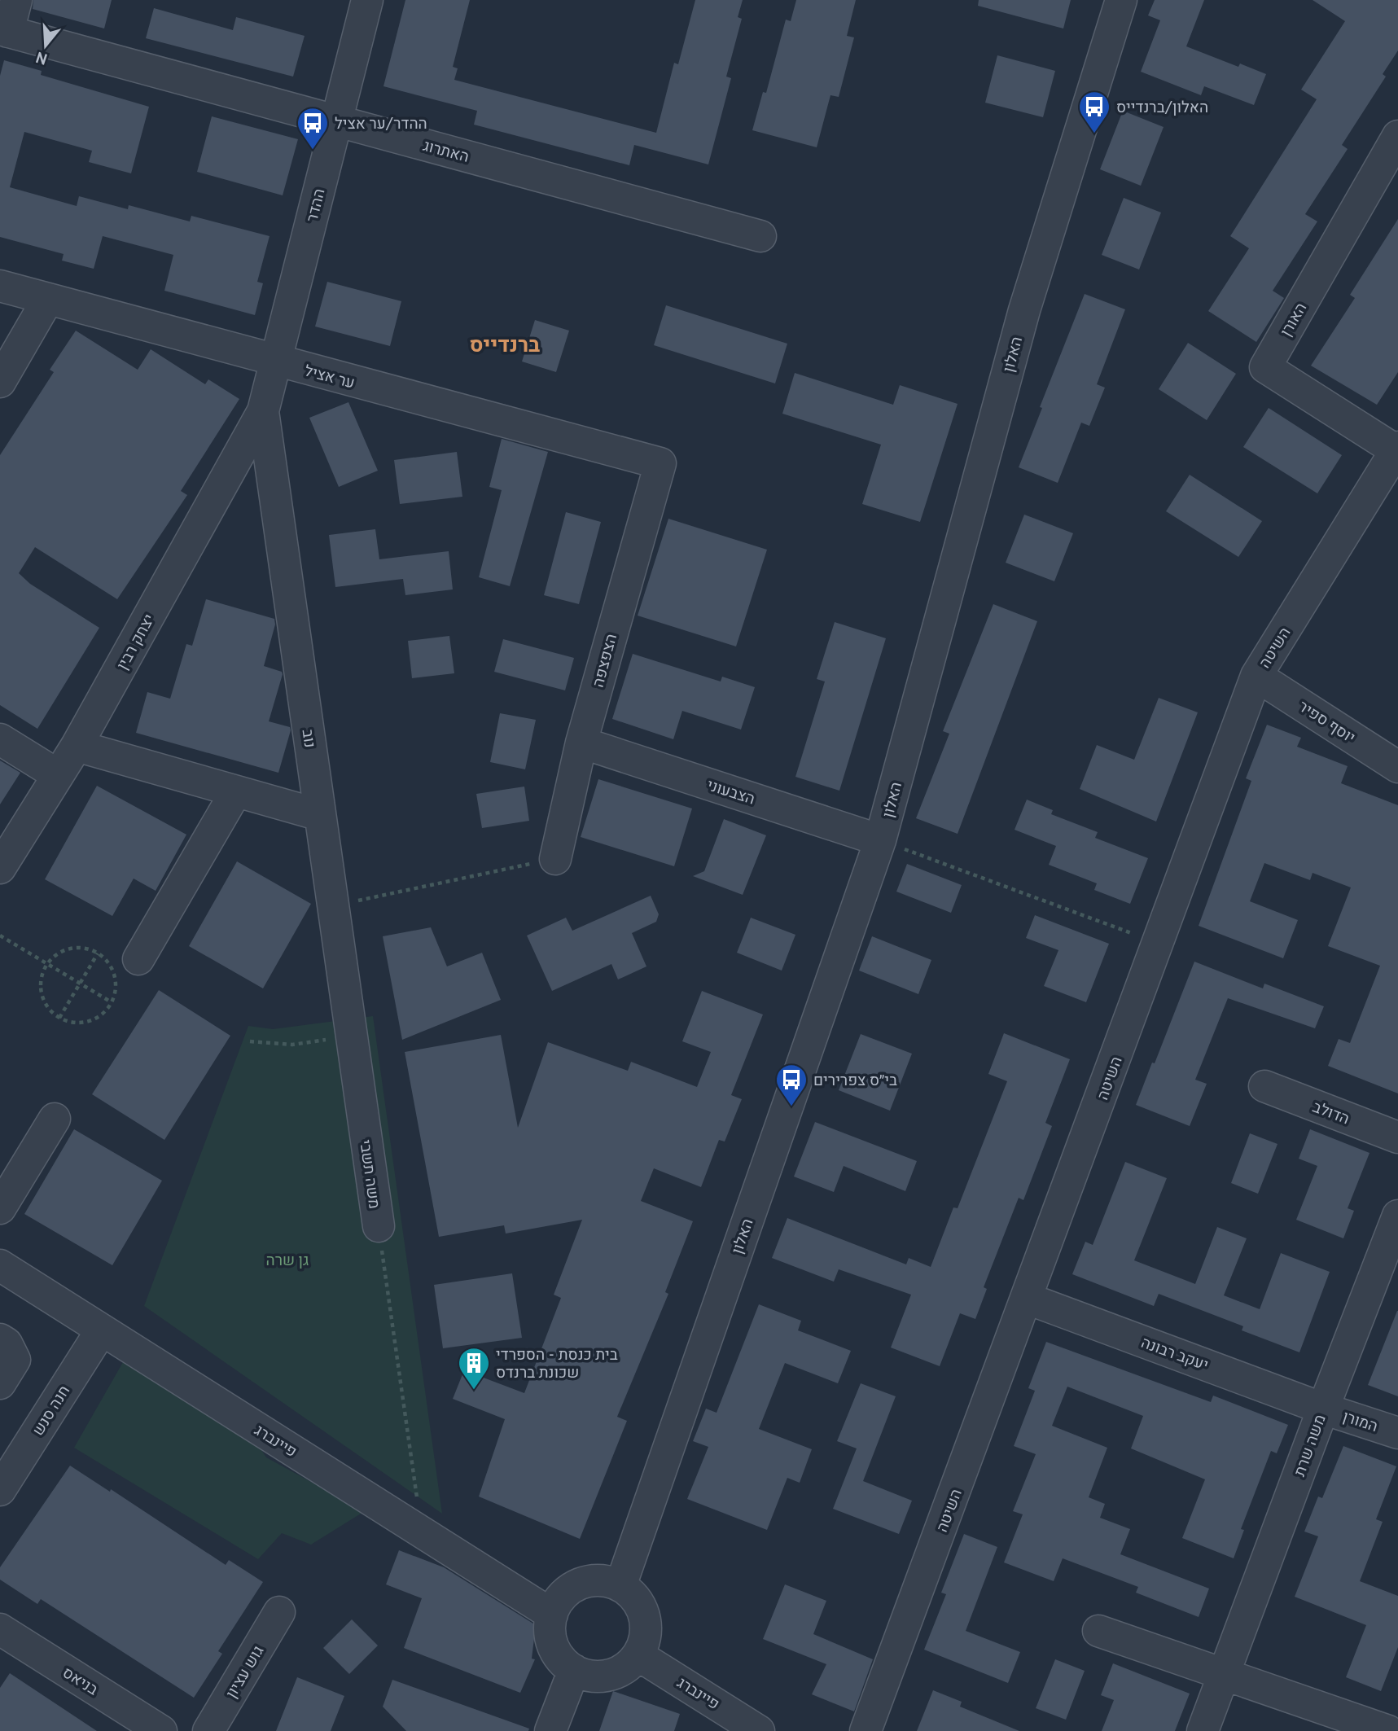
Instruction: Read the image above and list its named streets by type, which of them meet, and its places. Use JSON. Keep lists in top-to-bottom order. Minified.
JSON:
{"streets":{"street":["האתרוג","ההדר","האורן","האלון","ער אציל","יצחק רבין","השיטה","הצפצפה","יוסף ספיר","נוב","הצבעוני","הדולב","משה תשבי","יעקב רבונה","חנה סנש","המורן","פיינברג","משה שרת","גוש עציון","בניאס"]},"crossings":[["האתרוג","ההדר"],["ההדר","ער אציל"],["ההדר","יצחק רבין"],["ההדר","נוב"],["האורן","השיטה"],["האלון","הצבעוני"],["האלון","פיינברג"],["ער אציל","הצפצפה"],["יצחק רבין","נוב"],["השיטה","יוסף ספיר"],["השיטה","יעקב רבונה"],["הצפצפה","הצבעוני"],["נוב","משה תשבי"],["משה תשבי","פיינברג"],["יעקב רבונה","המורן"],["יעקב רבונה","משה שרת"],["חנה סנש","פיינברג"],["המורן","משה שרת"]],"districts":["ברנדייס"],"parks":["גן שרה"],"places":{"bus stop":["האלון/ברנדייס","ההדר/ער אציל","בי״ס צפרירים"],"building":["בית כנסת - הספרדי שכונת ברנדס"]},"north":"bottom"}
